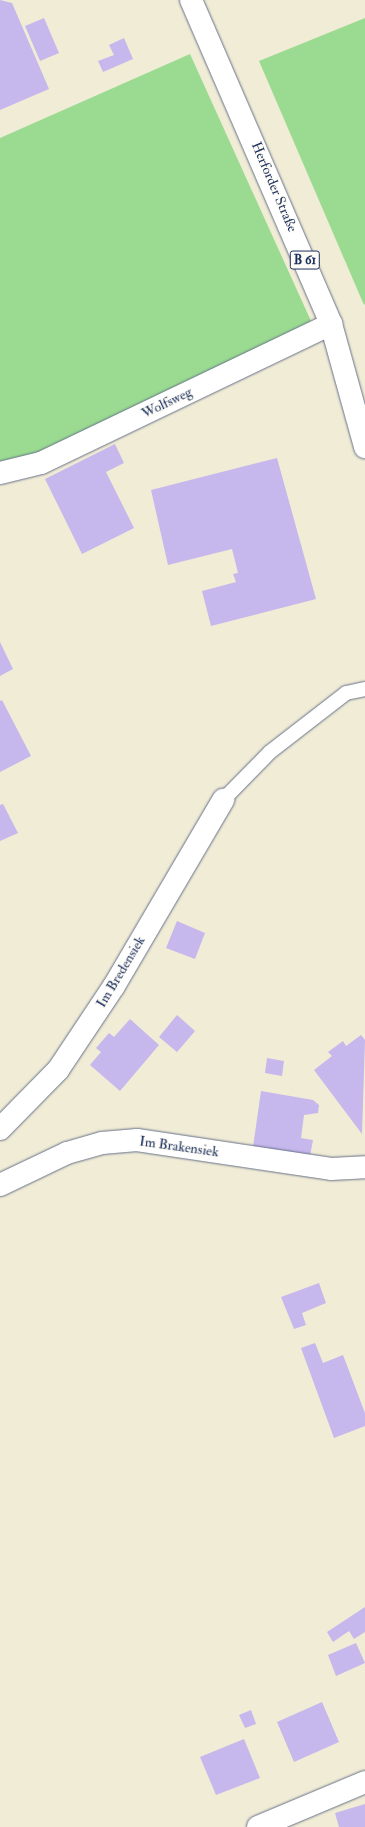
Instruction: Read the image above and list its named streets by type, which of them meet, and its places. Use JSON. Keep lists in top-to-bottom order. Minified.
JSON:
{"streets":{"street":["Herforder Straße","B 61","Wolfsweg","Im Bredensiek","Im Brakensiek"]},"crossings":[["Herforder Straße","Wolfsweg"]]}
